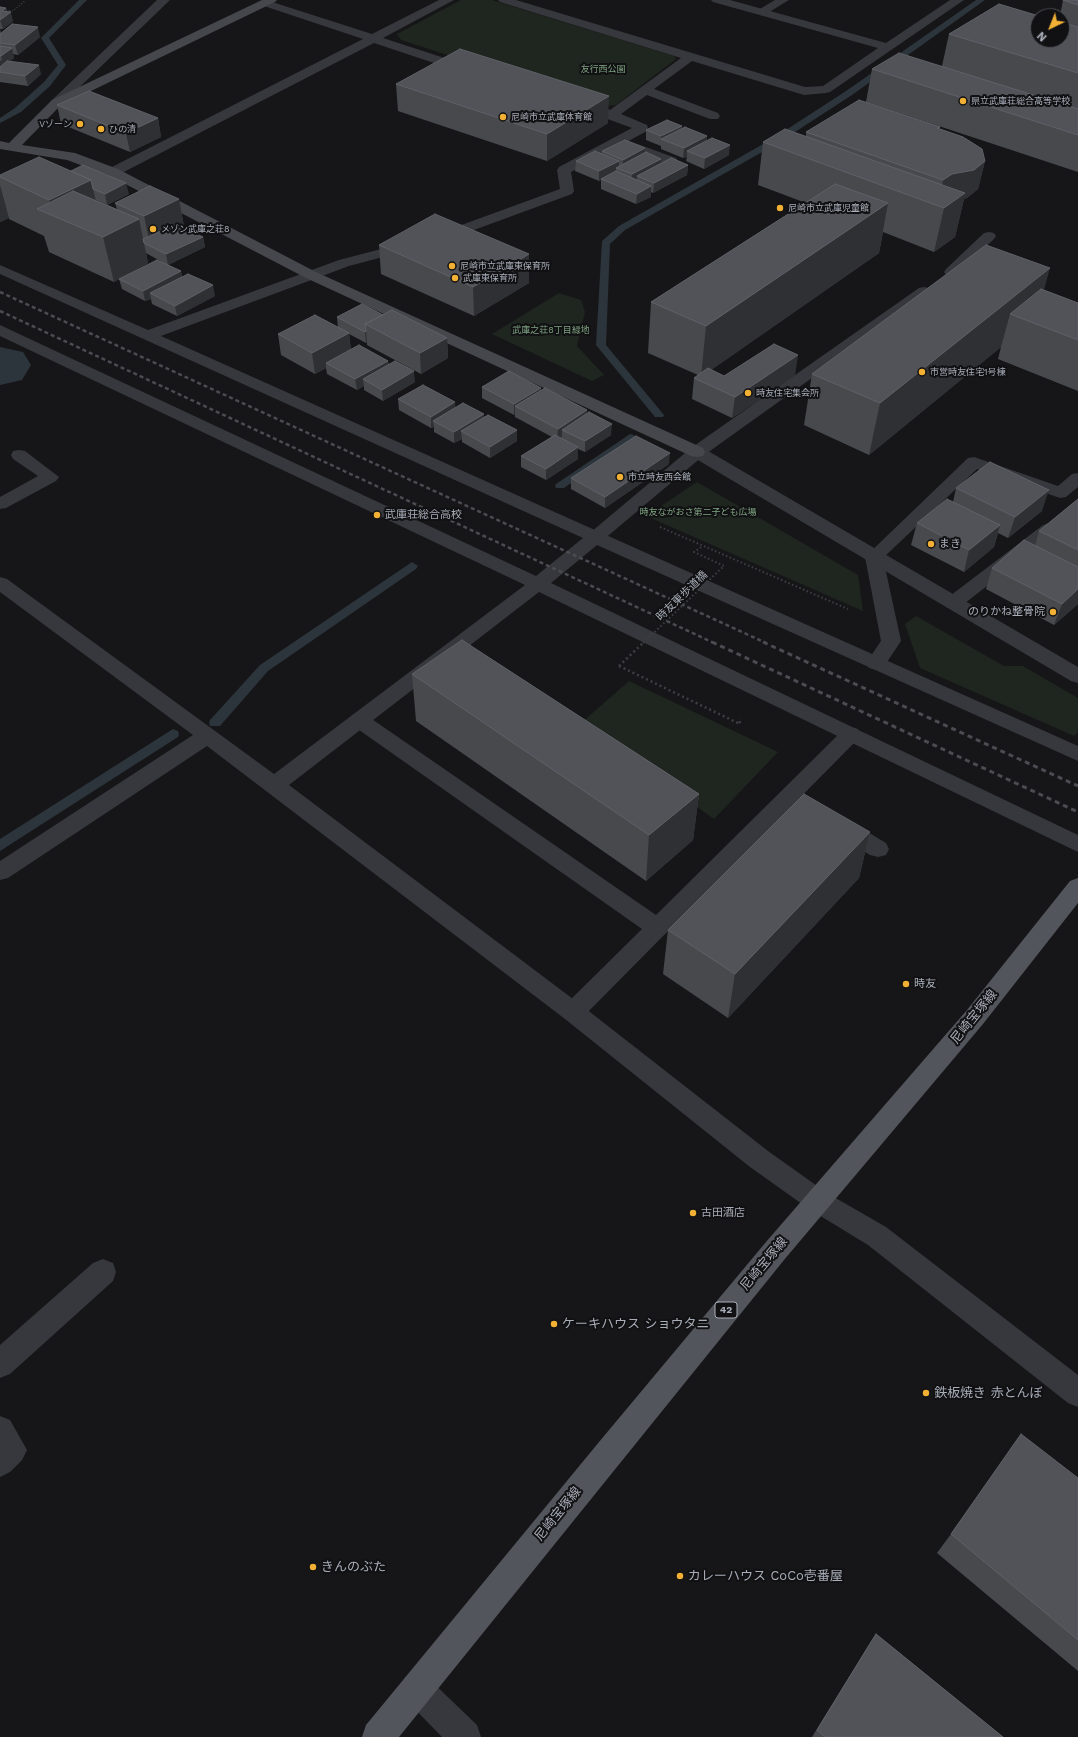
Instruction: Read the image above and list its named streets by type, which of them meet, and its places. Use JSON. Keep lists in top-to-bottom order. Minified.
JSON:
{"streets":{"main road":["尼崎宝塚線","42"],"path":["時友東歩道橋"]},"parks":["友行西公園","武庫之荘8丁目緑地","時友ながおさ第二子ども広場"],"places":["県立武庫荘総合高等学校","尼崎市立武庫体育館","Vゾーン","ひの清","尼崎市立武庫児童館","メゾン武庫之荘8","尼崎市立武庫東保育所","武庫東保育所","市営時友住宅1号棟","時友住宅集会所","市立時友西会館","武庫荘総合高校","まき","のりかね整骨院","時友","古田酒店","ケーキハウス ショウタニ","鉄板焼き 赤とんぼ","きんのぶた","カレーハウス CoCo壱番屋"],"north":"bottom left"}
